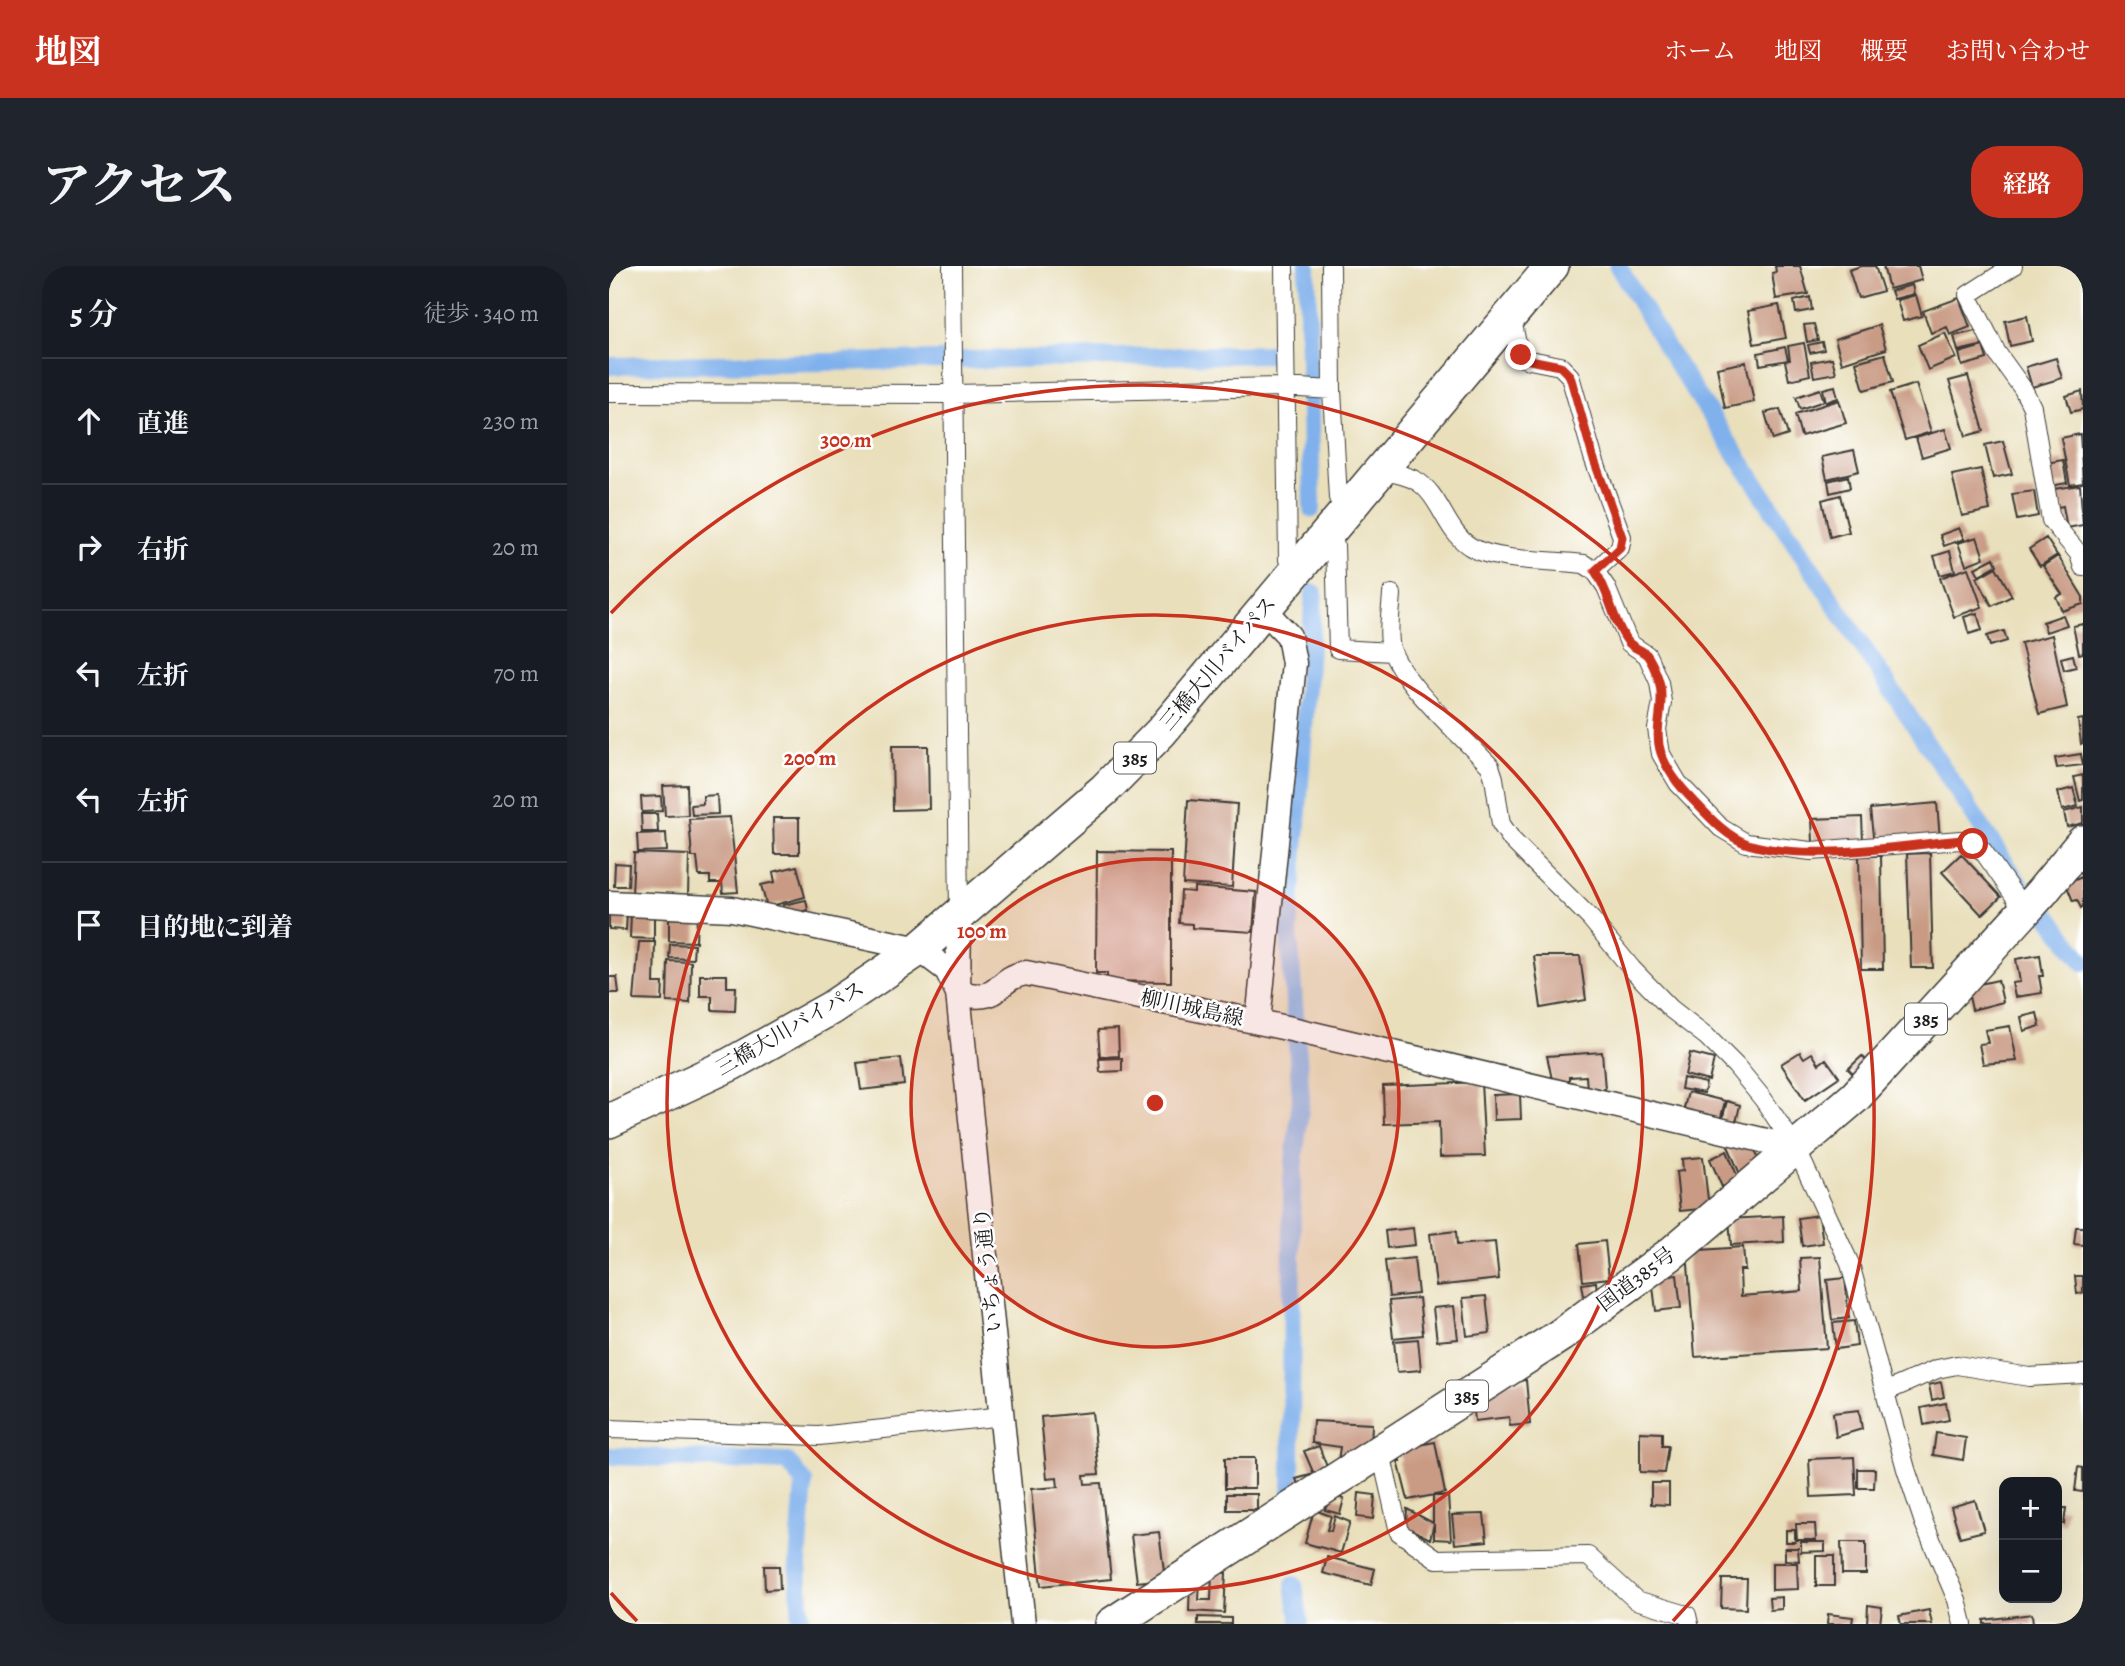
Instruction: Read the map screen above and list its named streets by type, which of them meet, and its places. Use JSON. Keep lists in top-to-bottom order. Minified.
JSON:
{"streets":{"highway":["三橋大川バイパス","385","国道385号"],"main road":["柳川城島線","いちょう通り"]},"crossings":[["三橋大川バイパス","いちょう通り"],["柳川城島線","いちょう通り"],["柳川城島線","国道385号"]],"page":{"header":"地図","nav":["ホーム","地図","概要","お問い合わせ"],"title":"アクセス","buttons":"経路","heading":["5 分","徒歩 · 340 m"],"list":[["直進","230 m"],["右折","20 m"],["左折","70 m"],["左折","20 m"],"目的地に到着"],"map_buttons":["+","−"]},"rings":["300 m","200 m","100 m"]}
